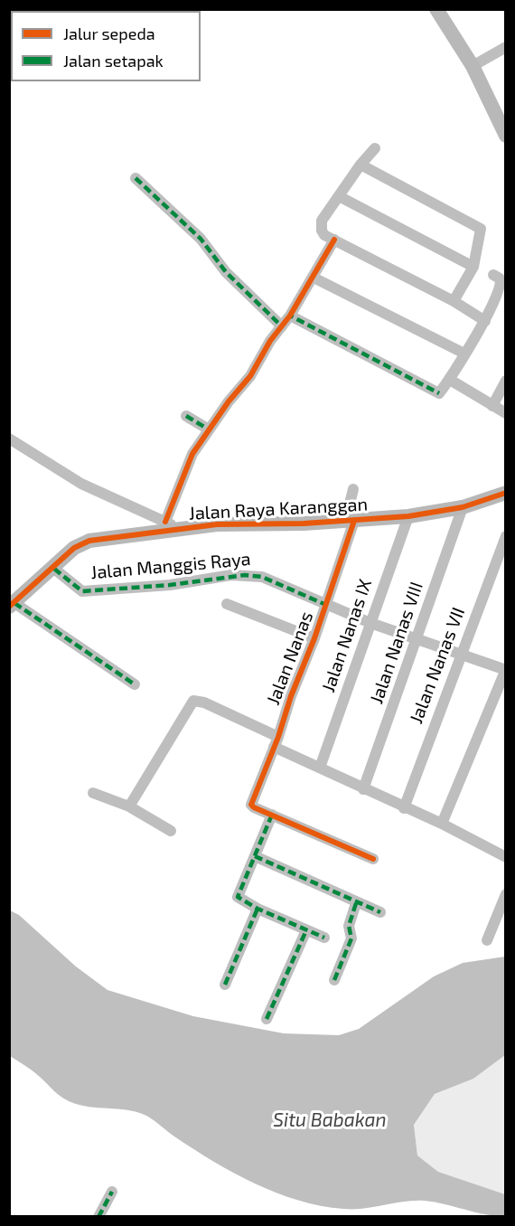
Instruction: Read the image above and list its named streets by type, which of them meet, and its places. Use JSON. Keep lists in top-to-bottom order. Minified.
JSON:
{"streets":{"street":["Jalan Raya Karanggan","Jalan Manggis Raya","Jalan Nanas IX","Jalan Nanas VIII","Jalan Nanas","Jalan Nanas VII"]},"crossings":[["Jalan Raya Karanggan","Jalan Manggis Raya"],["Jalan Raya Karanggan","Jalan Nanas IX"],["Jalan Raya Karanggan","Jalan Nanas VIII"],["Jalan Raya Karanggan","Jalan Nanas"],["Jalan Manggis Raya","Jalan Nanas IX"],["Jalan Manggis Raya","Jalan Nanas VIII"],["Jalan Manggis Raya","Jalan Nanas"],["Jalan Manggis Raya","Jalan Nanas VII"]],"water":["Situ Babakan"],"legend":["Jalur sepeda","Jalan setapak"]}
